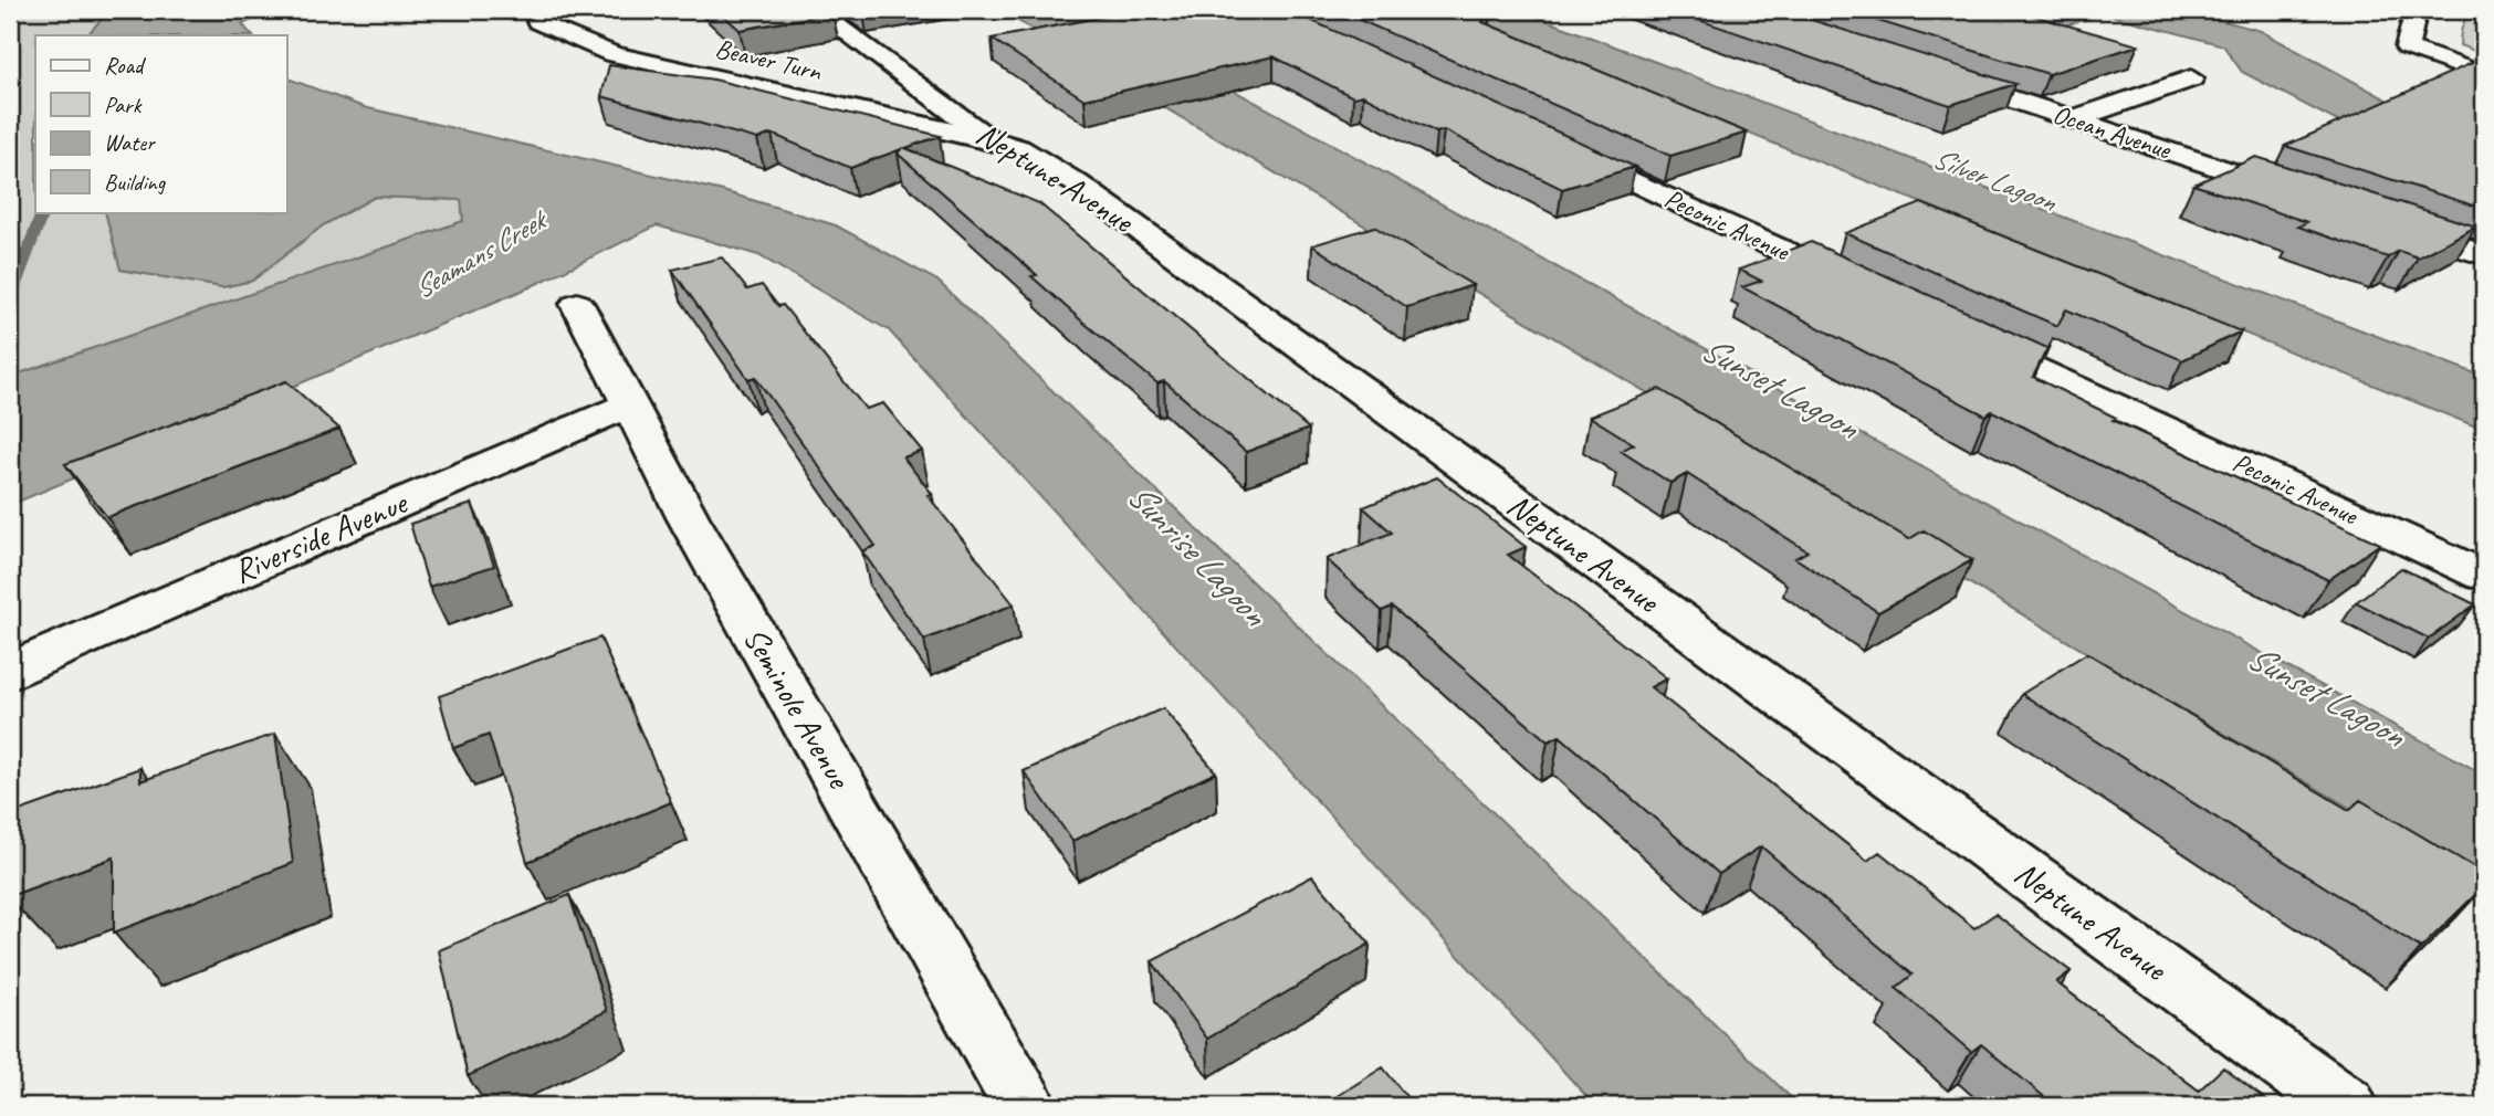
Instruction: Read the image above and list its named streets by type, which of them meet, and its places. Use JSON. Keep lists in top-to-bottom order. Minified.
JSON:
{"streets":{"street":["Beaver Turn","Ocean Avenue","Neptune Avenue","Peconic Avenue","Riverside Avenue","Seminole Avenue"]},"crossings":[["Beaver Turn","Neptune Avenue"],["Riverside Avenue","Seminole Avenue"]],"water":["Silver Lagoon","Seamans Creek","Sunset Lagoon","Sunrise Lagoon"],"legend":["Road","Park","Water","Building"]}
